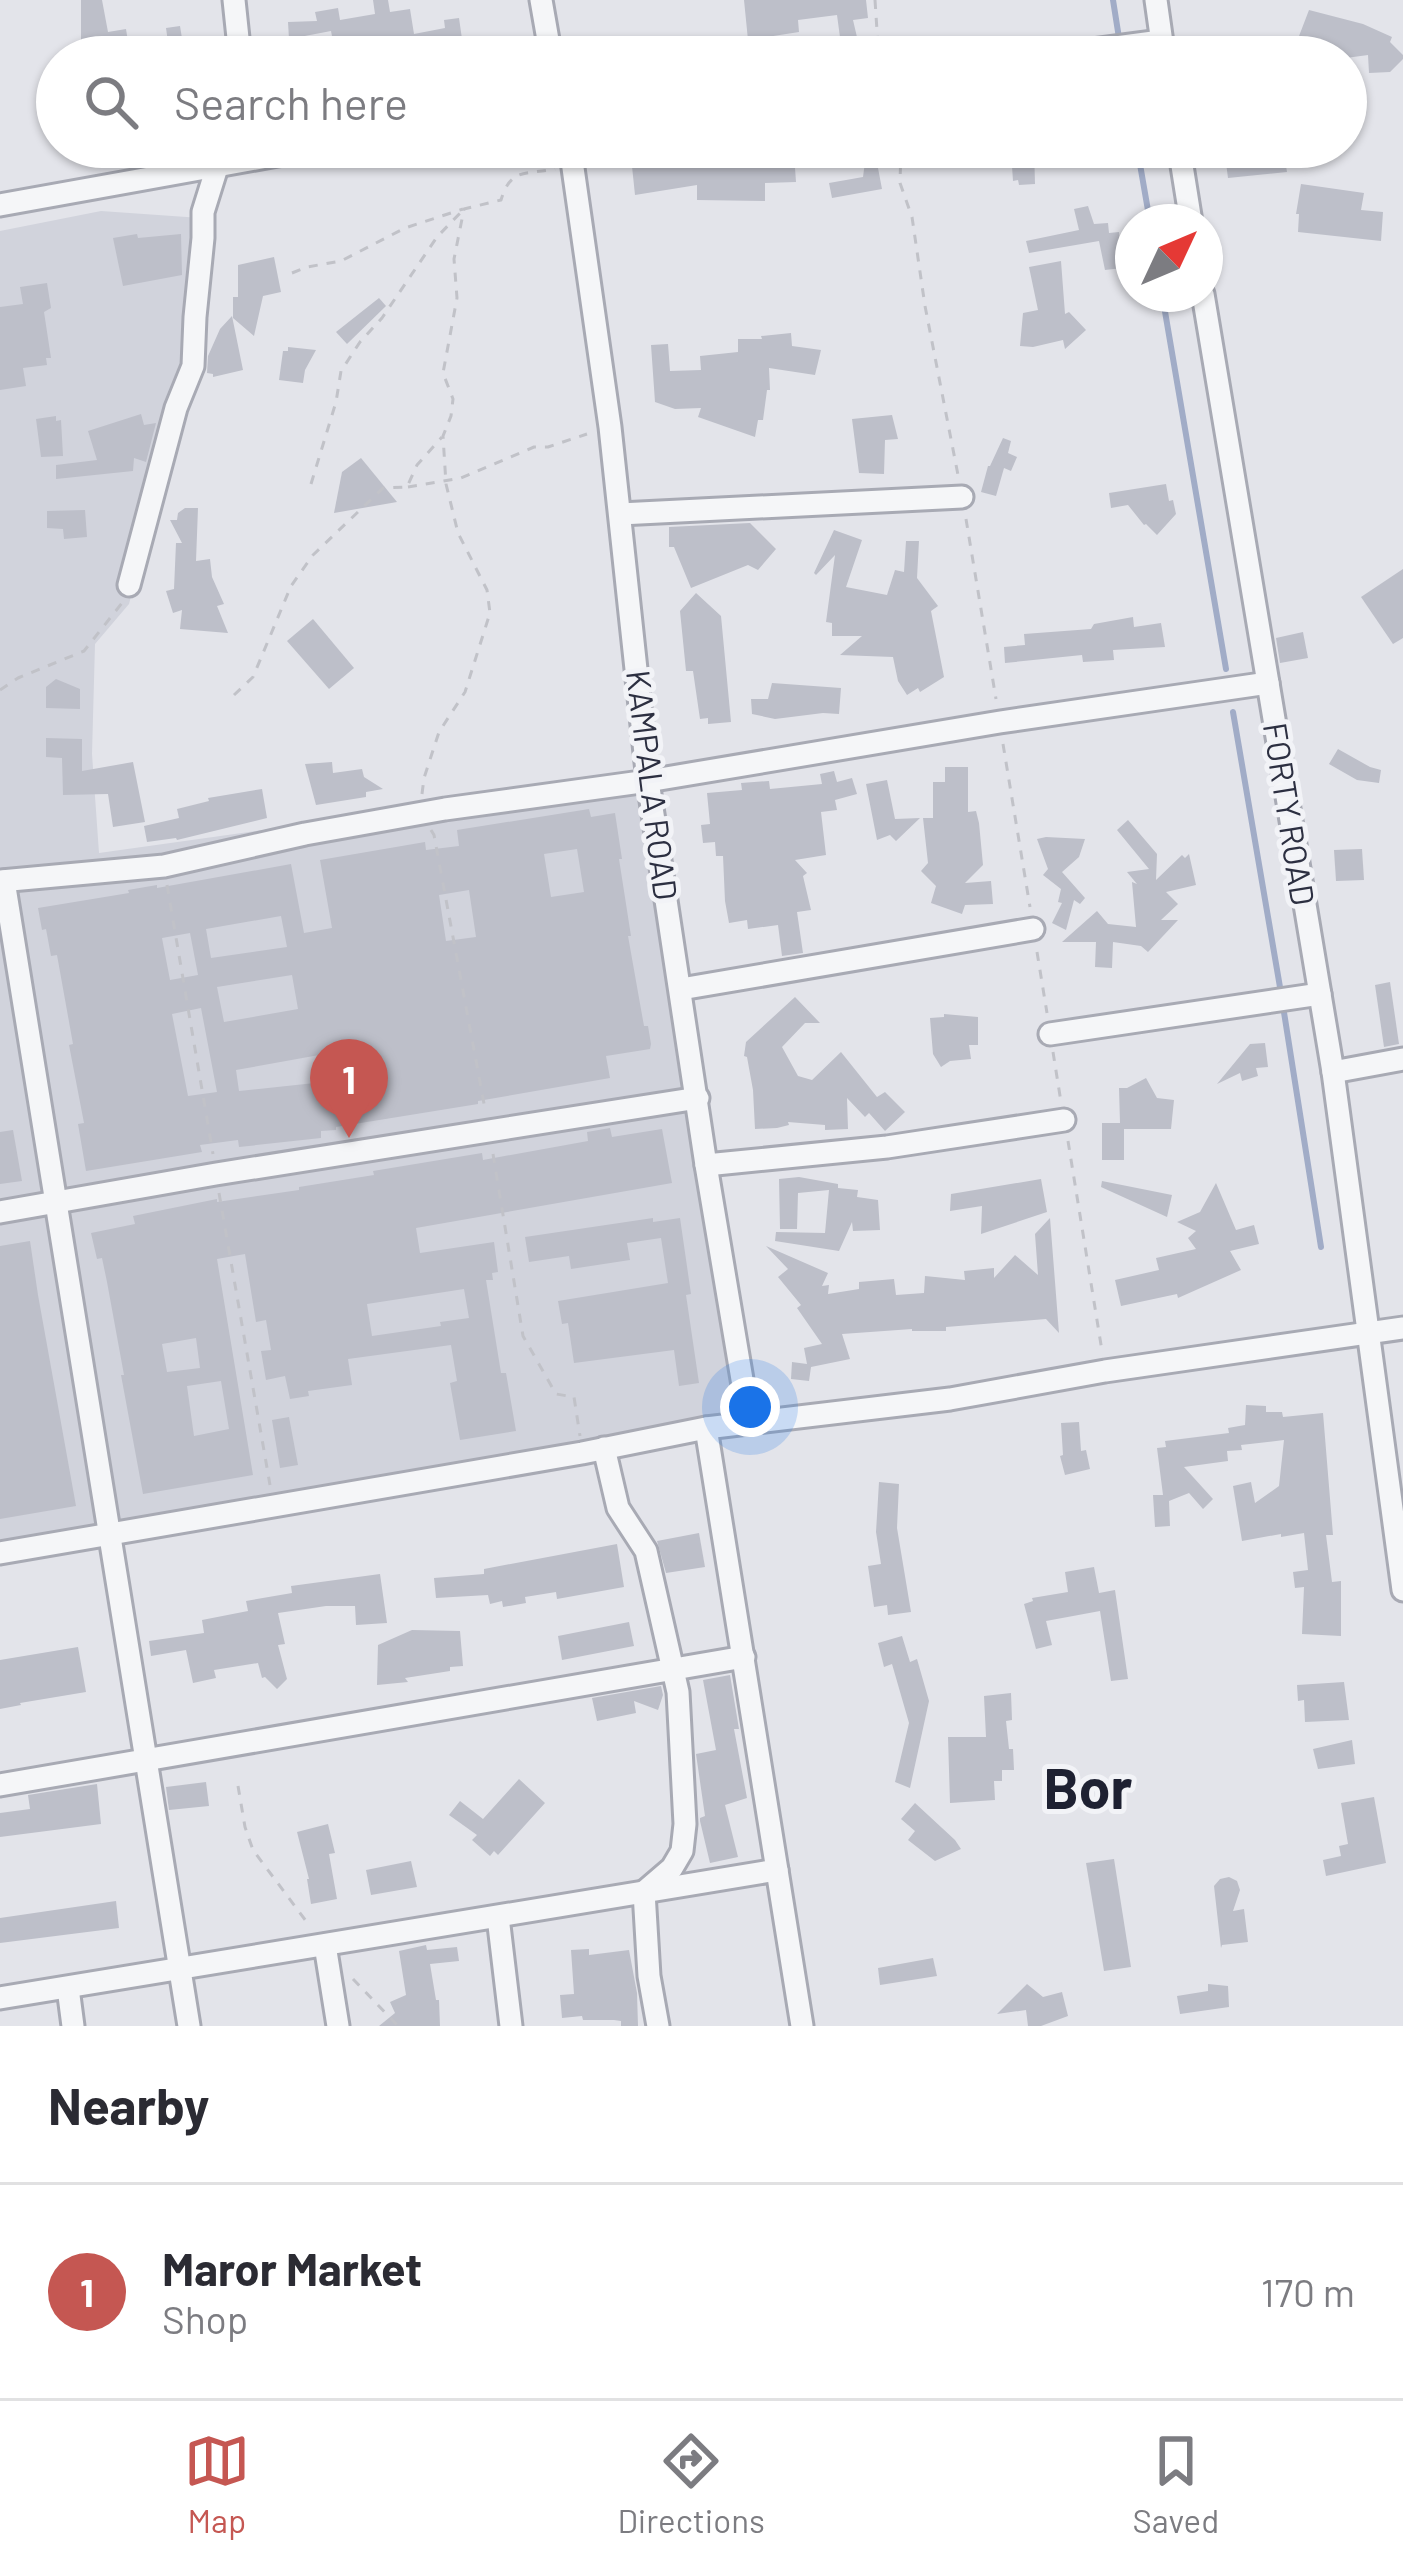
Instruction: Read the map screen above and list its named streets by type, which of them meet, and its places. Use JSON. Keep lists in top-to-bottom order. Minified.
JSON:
{"streets":{"street":["KAMPALA ROAD","FORTY ROAD"]},"districts":["Bor"],"north":"top right","page":{"search":"Search here","pins":"1","heading":"Nearby","list":[{"mark":"1","name":"Maror Market","note":"Shop","value":"170 m"}],"nav":["Map","Directions","Saved"]}}
